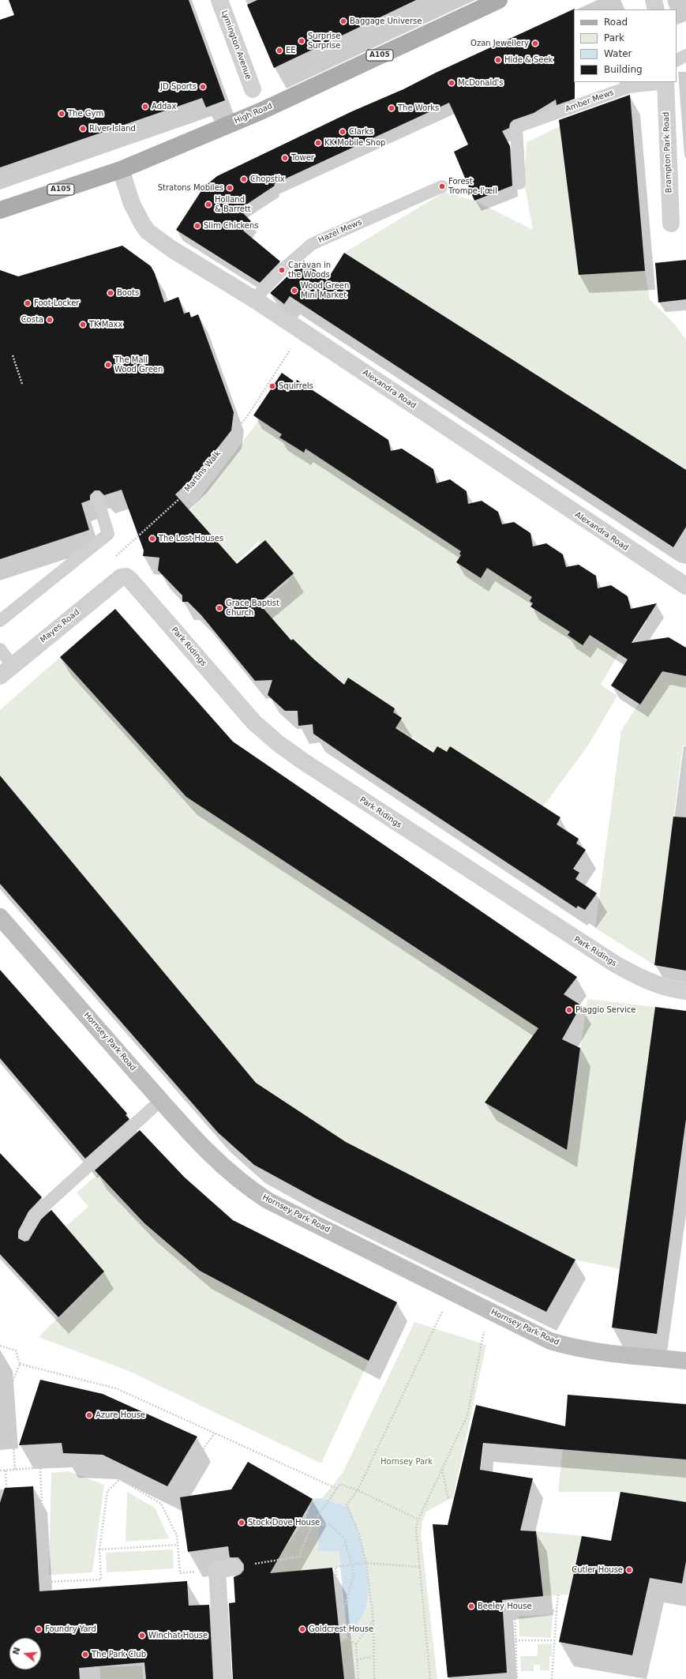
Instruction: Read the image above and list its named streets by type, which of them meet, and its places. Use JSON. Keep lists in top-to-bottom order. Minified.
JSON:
{"streets":{"main road":["A105","High Road","Hornsey Park Road"],"street":["Lymington Avenue","Brampton Park Road","Alexandra Road","Mayes Road","Park Ridings"],"lane":["Amber Mews","Hazel Mews"],"path":["Martins Walk"]},"crossings":[["Amber Mews","Brampton Park Road"],["High Road","Alexandra Road"],["Hazel Mews","Alexandra Road"],["Alexandra Road","Martins Walk"],["Mayes Road","Park Ridings"]],"parks":["Hornsey Park"],"places":["Baggage Universe","Surprise Surprise","Ozan Jewellery","EE","Hide & Seek","McDonald's","JD Sports","Addax","The Works","The Gym","River Island","Clarks","KK Mobile Shop","Tower","Chopstix","Forest Trompe-l'œil","Stratons Mobiles","Holland & Barrett","Slim Chickens","Caravan in the Woods","Wood Green Mini Market","Boots","Foot Locker","Costa","TK Maxx","The Mall Wood Green","Squirrels","The Lost Houses","Grace Baptist Church","Piaggio Service","Azure House","Stock Dove House","Cutler House","Beeley House","Foundry Yard","Goldcrest House","Winchat House","The Park Club"],"legend":["Road","Park","Water","Building"],"north":"left"}
